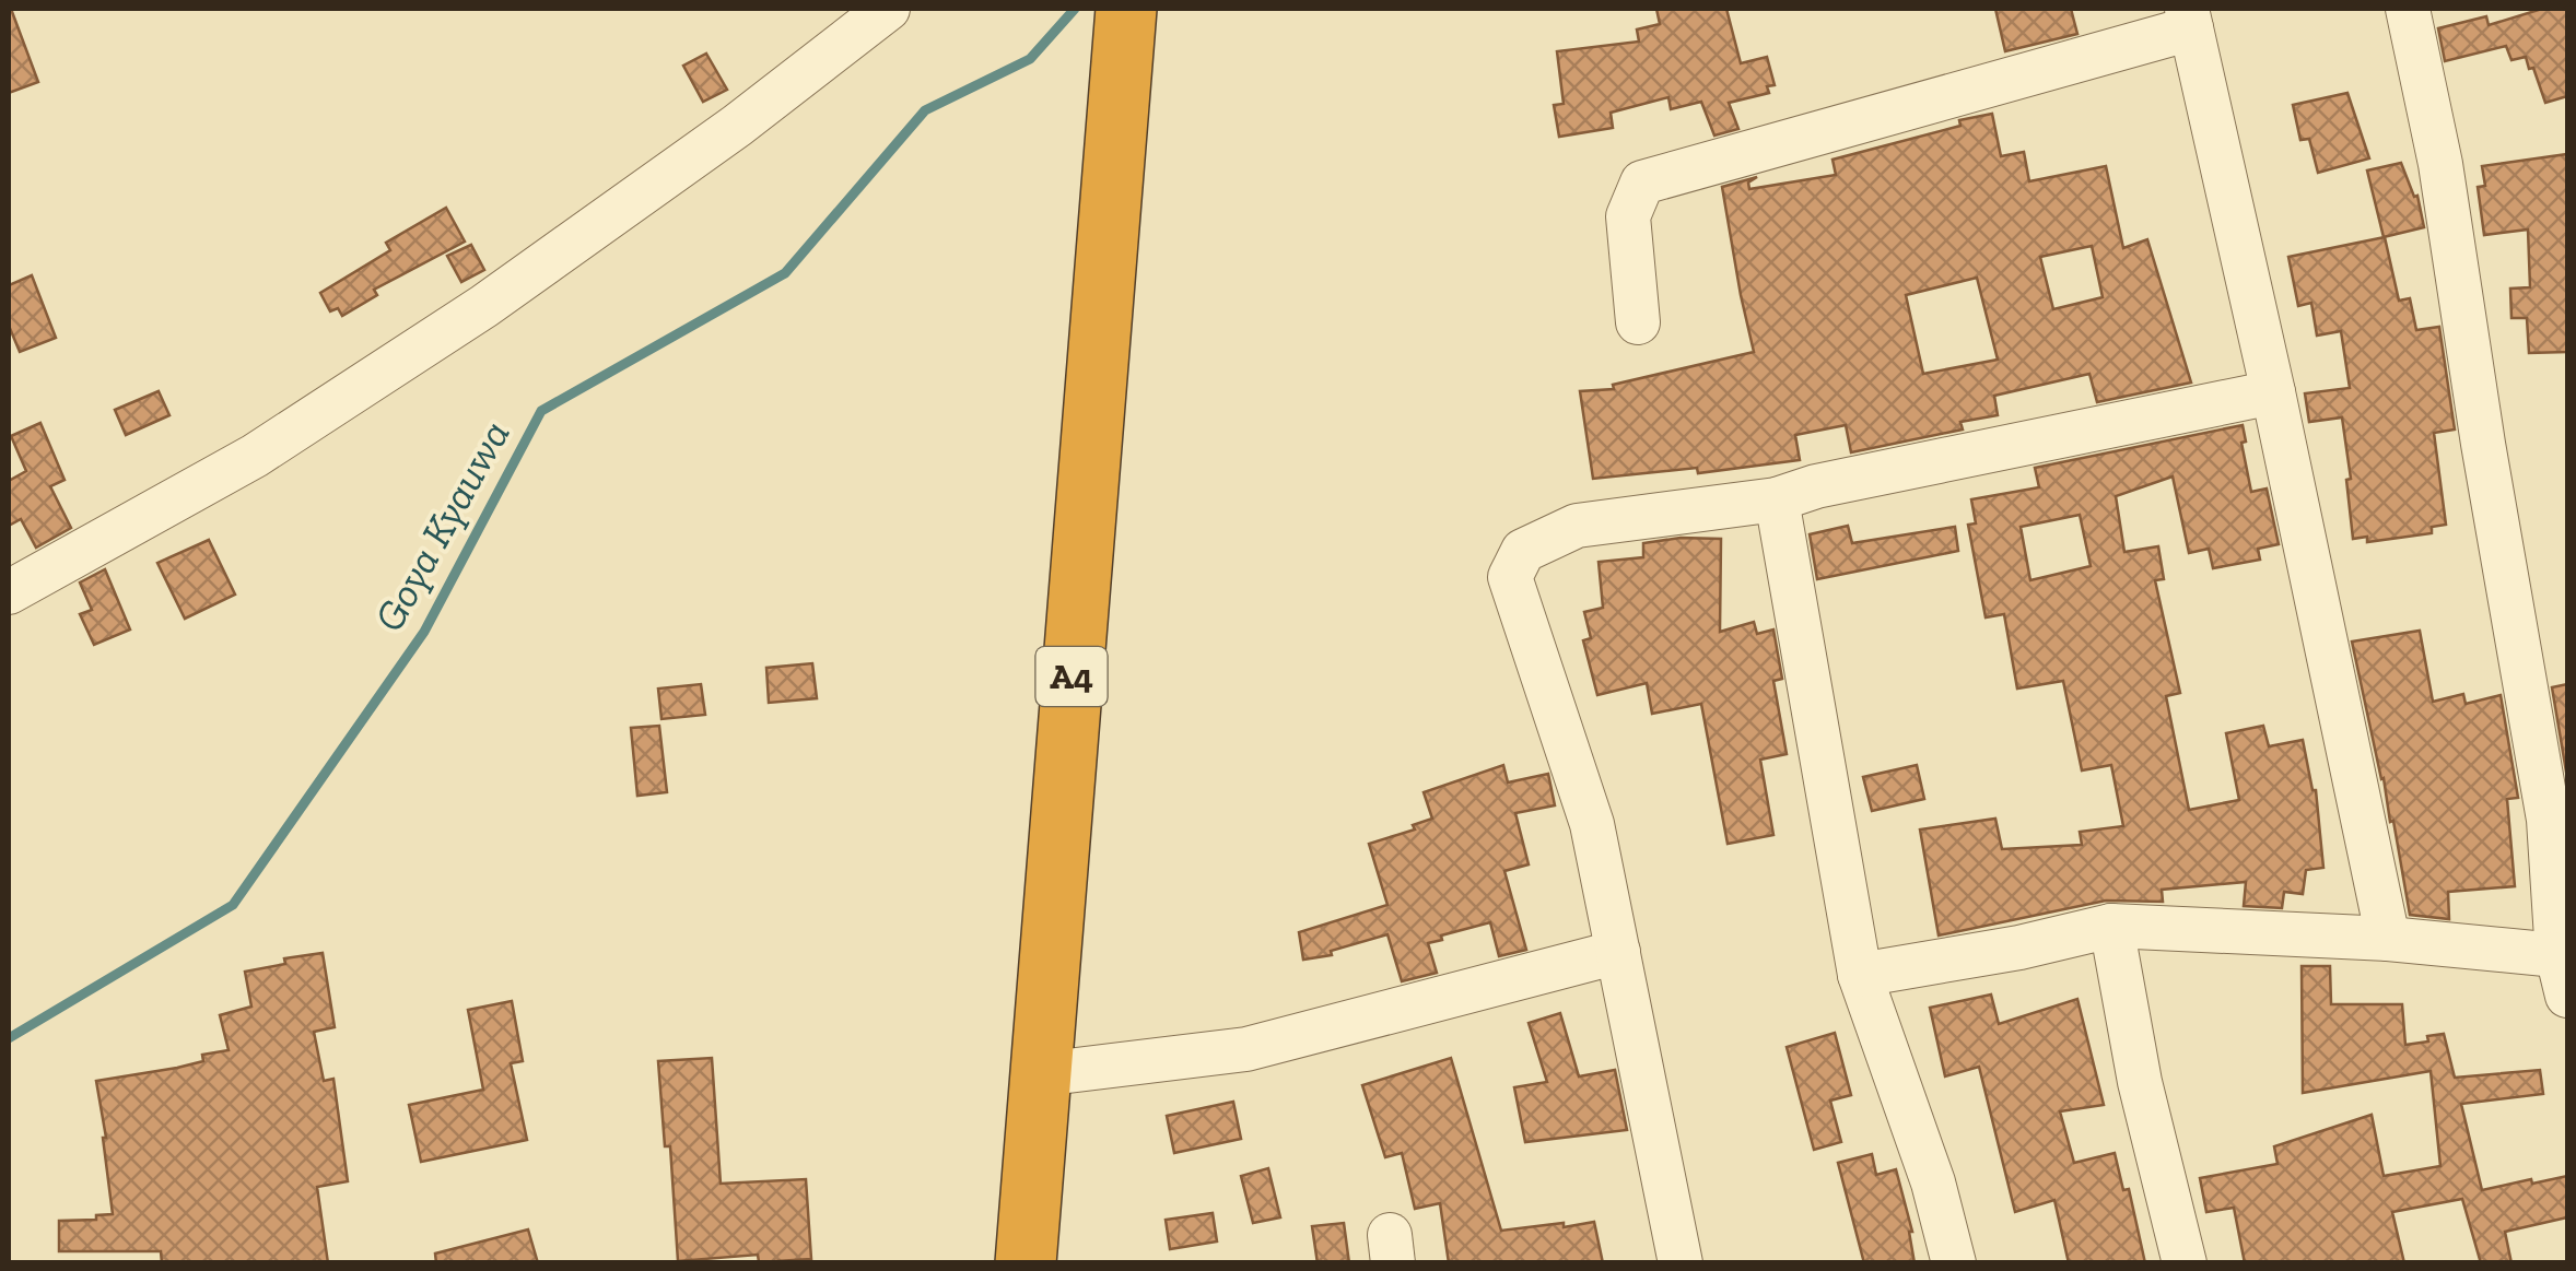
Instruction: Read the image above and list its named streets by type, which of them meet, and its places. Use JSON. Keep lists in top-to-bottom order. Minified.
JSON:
{"streets":{"highway":["A4"]},"water":["Goya Kyauwa"]}
